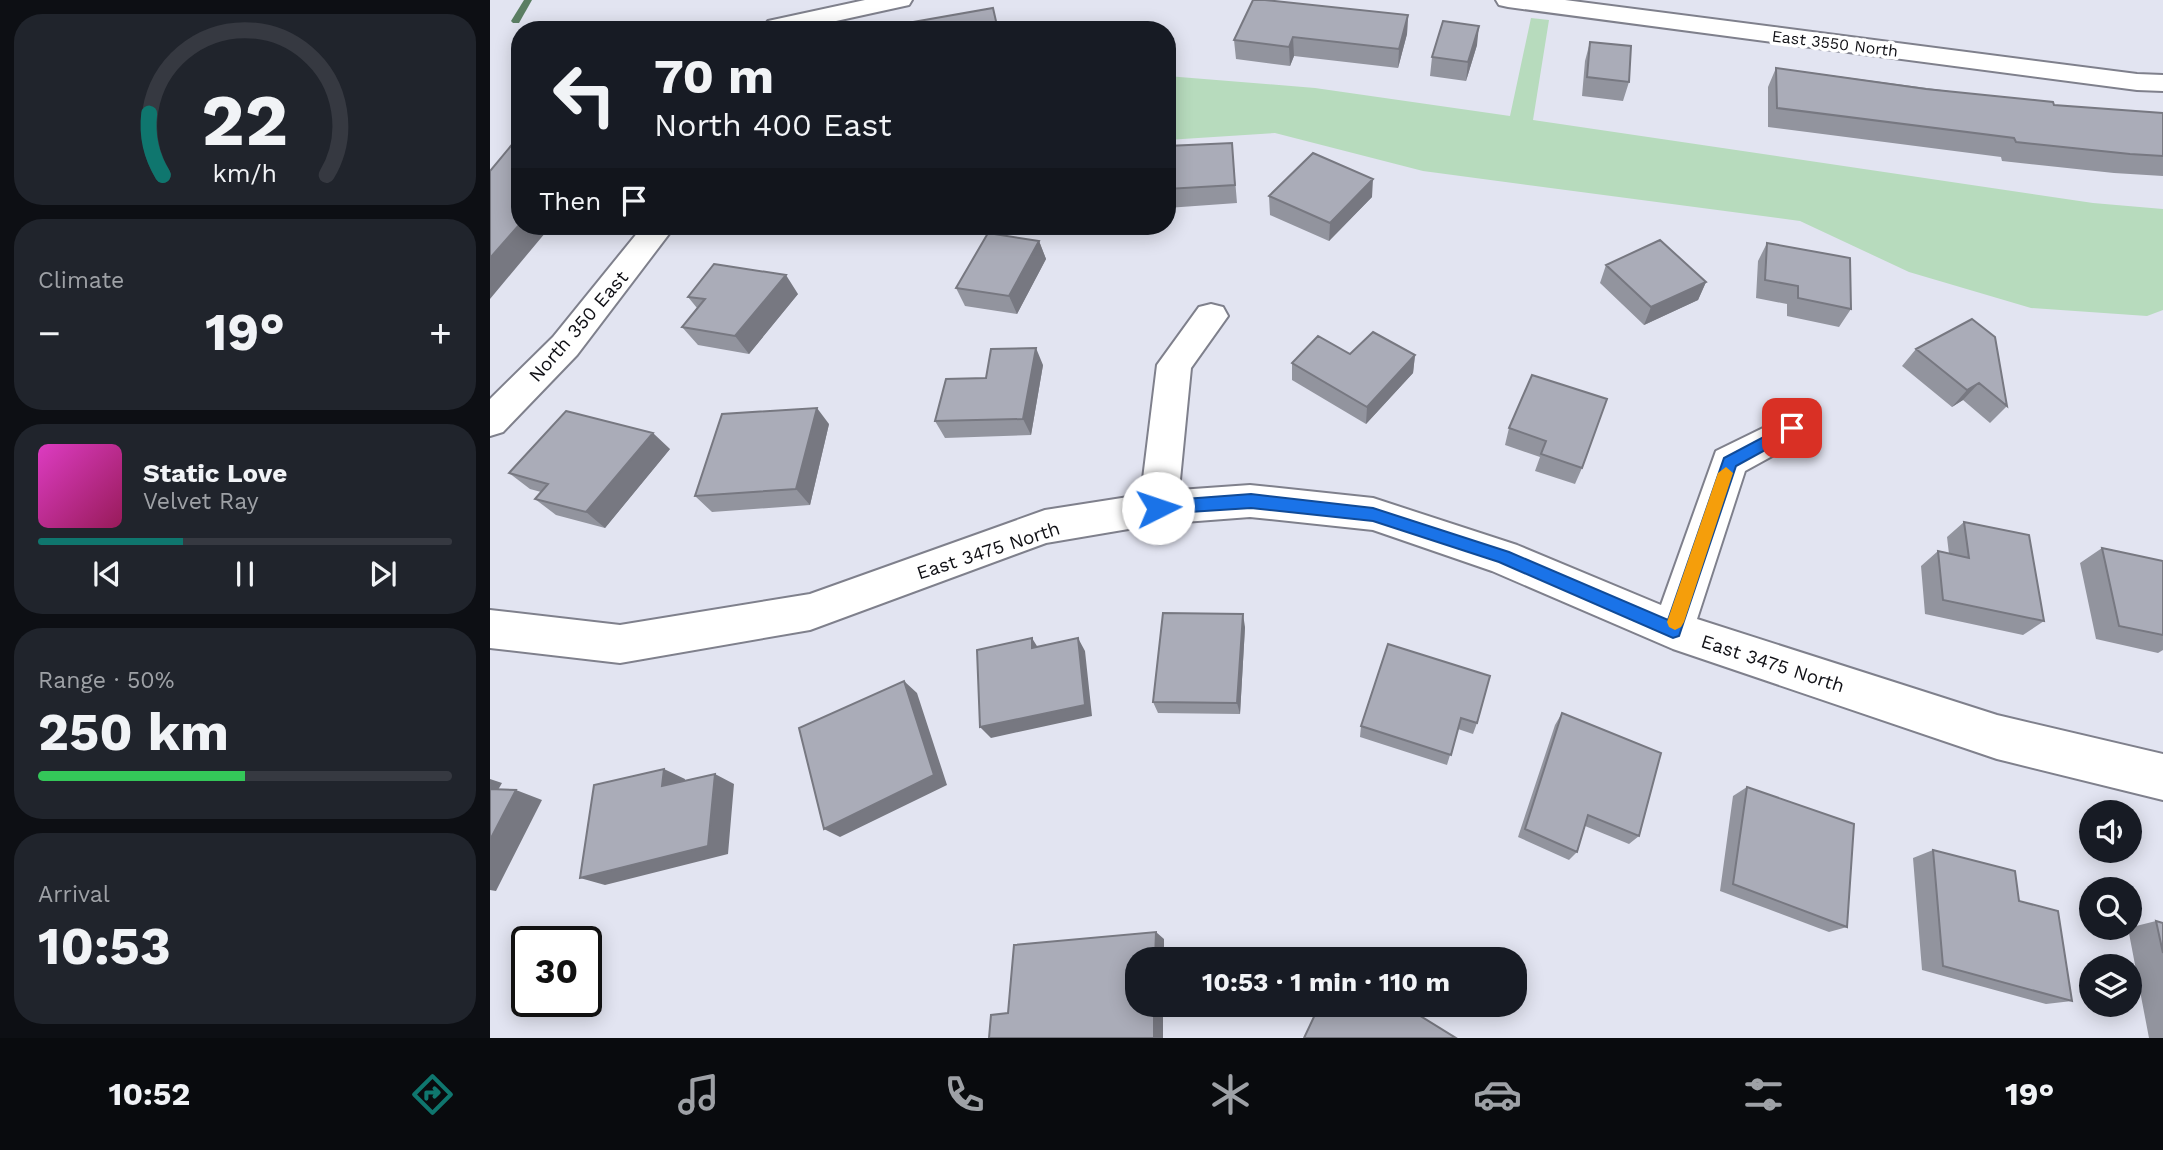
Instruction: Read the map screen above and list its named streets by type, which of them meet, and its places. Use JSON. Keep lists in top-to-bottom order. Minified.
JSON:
{"streets":{"street":["East 3550 North","North 350 East","East 3475 North"]},"page":{"turn":["70 m","North 400 East"],"then":"Then","tile":["Climate",["Range · 50%","250 km"],["Arrival","10:53"]],"heat":["−","19°","+"],"song":["Static Love","Velvet Ray"],"limit":"30","trip":"10:53 · 1 min · 110 m","tabs":["10:52","19°"],"gauge":["22","km/h"]}}
